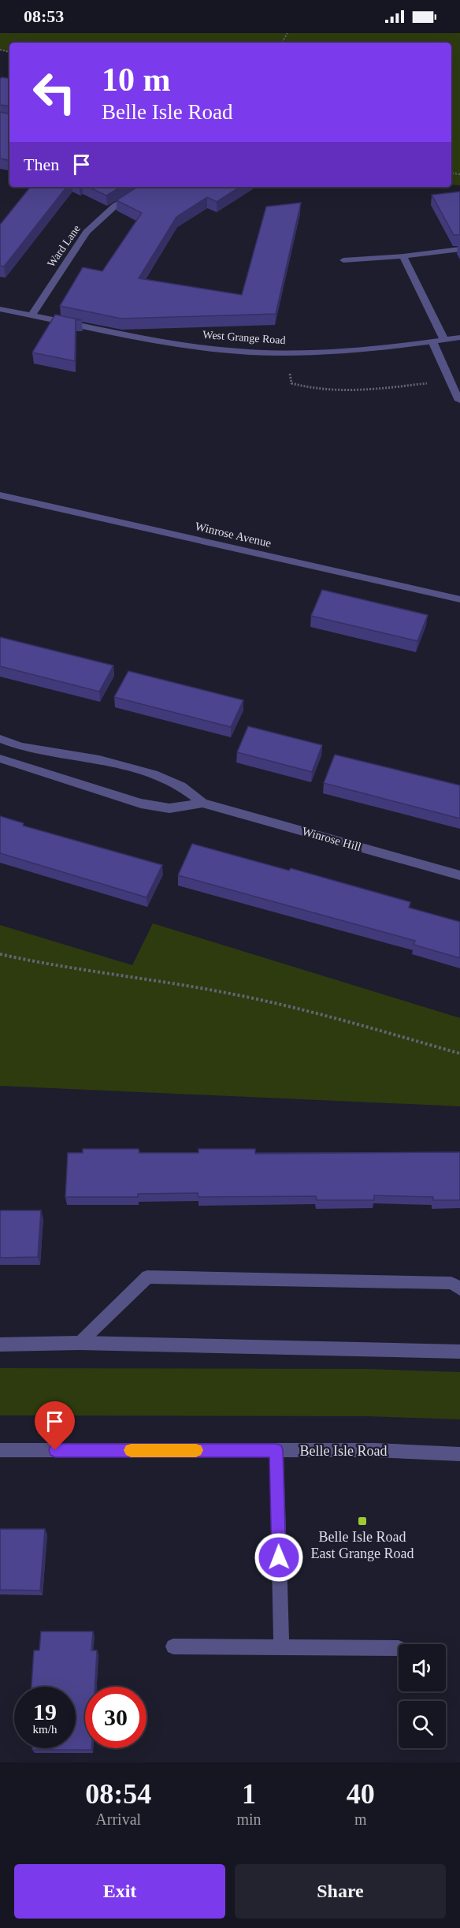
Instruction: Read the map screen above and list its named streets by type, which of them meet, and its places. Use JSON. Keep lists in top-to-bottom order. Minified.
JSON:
{"streets":{"street":["Ward Lane","West Grange Road","Winrose Avenue","Winrose Hill","Belle Isle Road"]},"crossings":[["Ward Lane","West Grange Road"]],"places":{"transit":["Belle Isle Road East Grange Road"]},"page":{"status":"08:53","turn":["10 m","Belle Isle Road"],"then":"Then","speed":"19 km/h","limit":"30","eta":["08:54","Arrival","1","min","40","m"],"buttons":["Exit","Share"]}}
